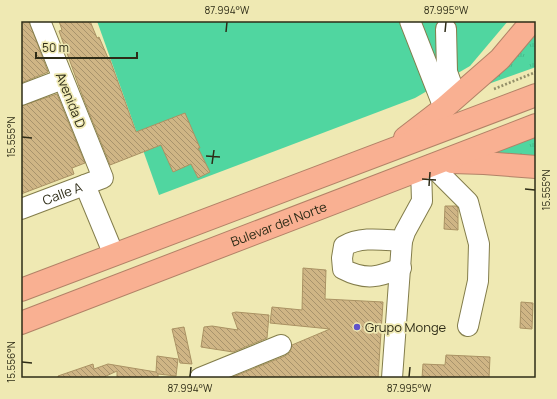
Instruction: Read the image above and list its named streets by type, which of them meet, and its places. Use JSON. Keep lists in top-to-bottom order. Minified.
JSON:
{"streets":{"highway":["Bulevar del Norte"],"street":["Avenida D","Calle A"]},"crossings":[["Avenida D","Calle A"]],"places":["Grupo Monge"],"scale_bar":"50 m","coordinates":["87.994°W","87.995°W","15.555°N","15.556°N"]}
